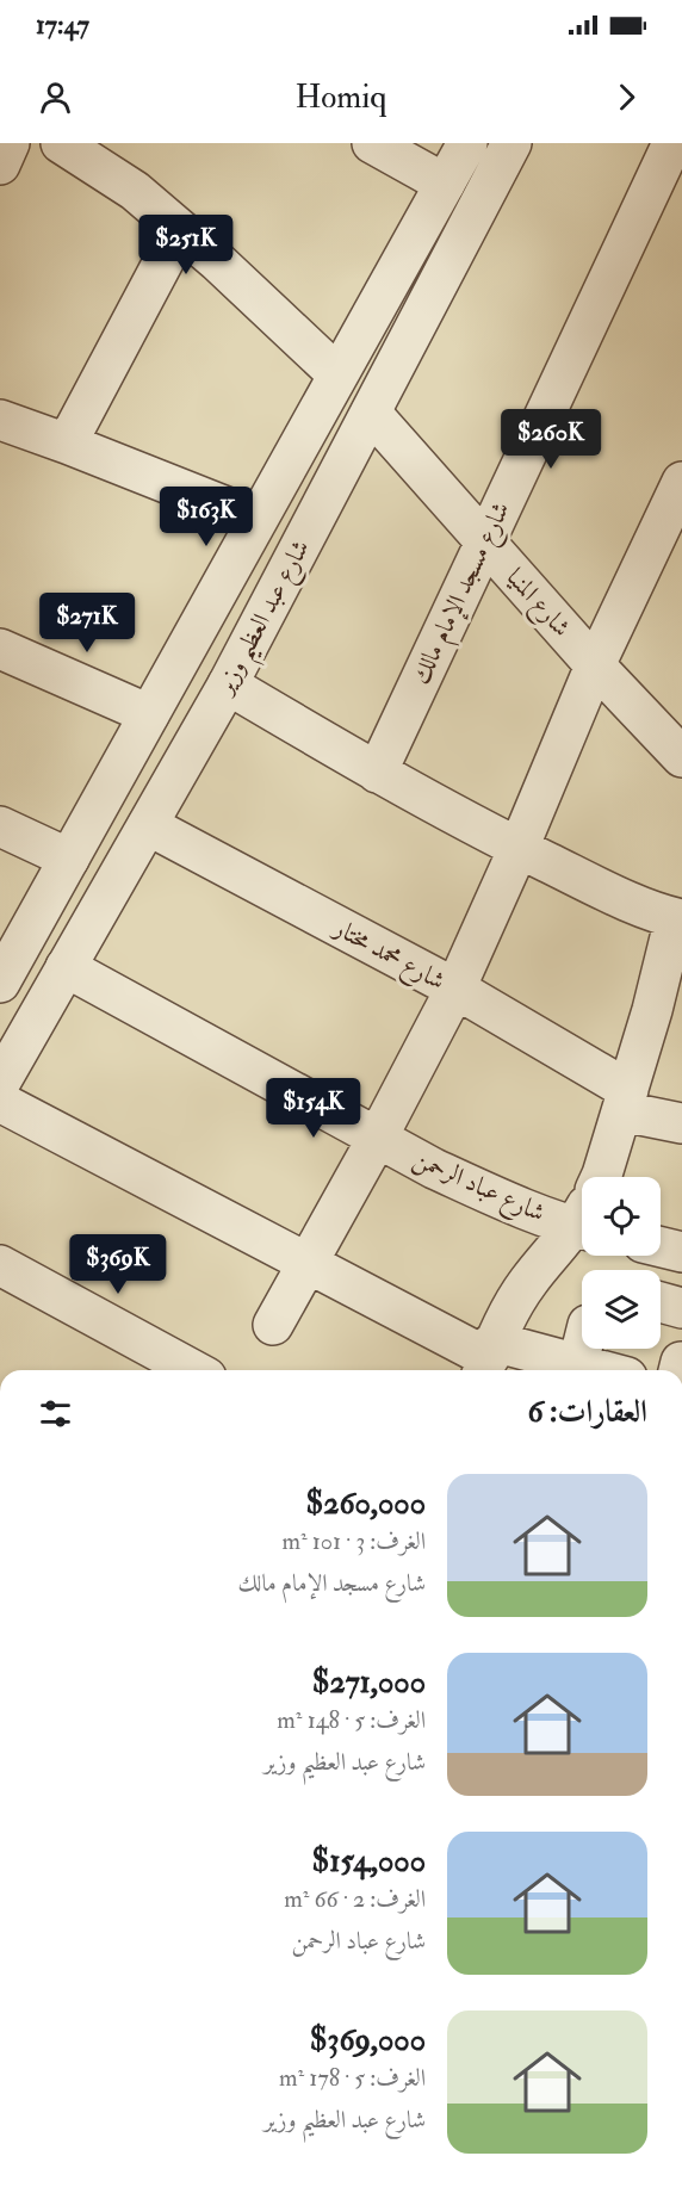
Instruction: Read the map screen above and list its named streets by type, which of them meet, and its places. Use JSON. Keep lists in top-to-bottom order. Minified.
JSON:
{"streets":{"street":["شارع مسجد الإمام مالك","شارع المنيا","شارع عبد العظيم وزير","شارع محمد مختار","شارع عباد الرحمن"]},"crossings":[["شارع مسجد الإمام مالك","شارع المنيا"],["شارع المنيا","شارع عبد العظيم وزير"],["شارع عبد العظيم وزير","شارع محمد مختار"],["شارع عبد العظيم وزير","شارع عباد الرحمن"]],"page":{"status":"17:47","header":"Homiq","price":["$251K","$260K","$163K","$271K","$154K","$369K"],"heading":"العقارات: 6","list":[{"name":"$260,000","note":"الغرف: 3 · 101 m² · شارع مسجد الإمام مالك"},{"name":"$271,000","note":"الغرف: 5 · 148 m² · شارع عبد العظيم وزير"},{"name":"$154,000","note":"الغرف: 2 · 66 m² · شارع عباد الرحمن"},{"name":"$369,000","note":"الغرف: 5 · 178 m² · شارع عبد العظيم وزير"}]}}
